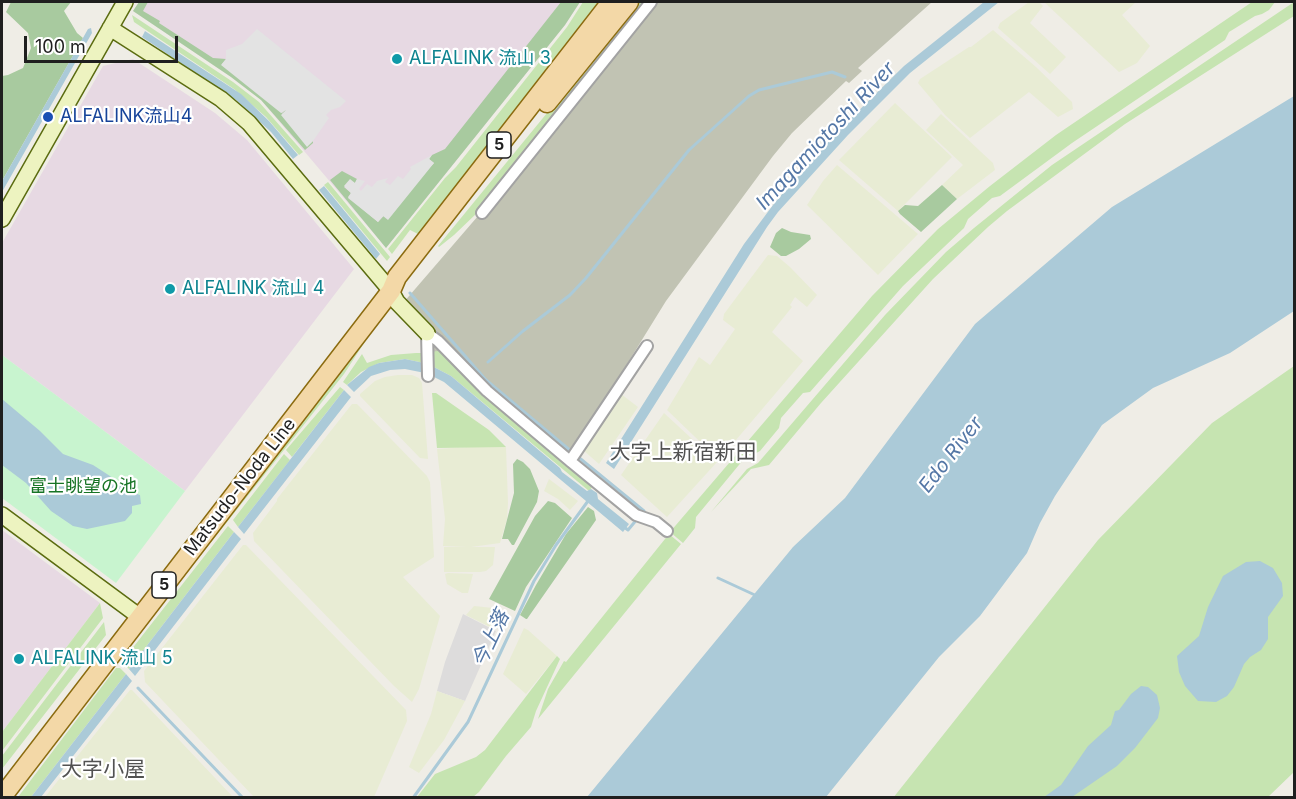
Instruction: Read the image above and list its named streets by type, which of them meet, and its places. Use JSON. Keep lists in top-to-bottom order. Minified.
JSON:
{"streets":{"main road":["5","Matsudo-Noda Line"]},"districts":["大字上新宿新田","大字小屋"],"water":["Imagamiotoshi River","Edo River","今上落"],"parks":["富士眺望の池"],"places":["ALFALINK 流山 3","ALFALINK流山4","ALFALINK 流山 4","ALFALINK 流山 5"],"scale_bar":"100 m"}
